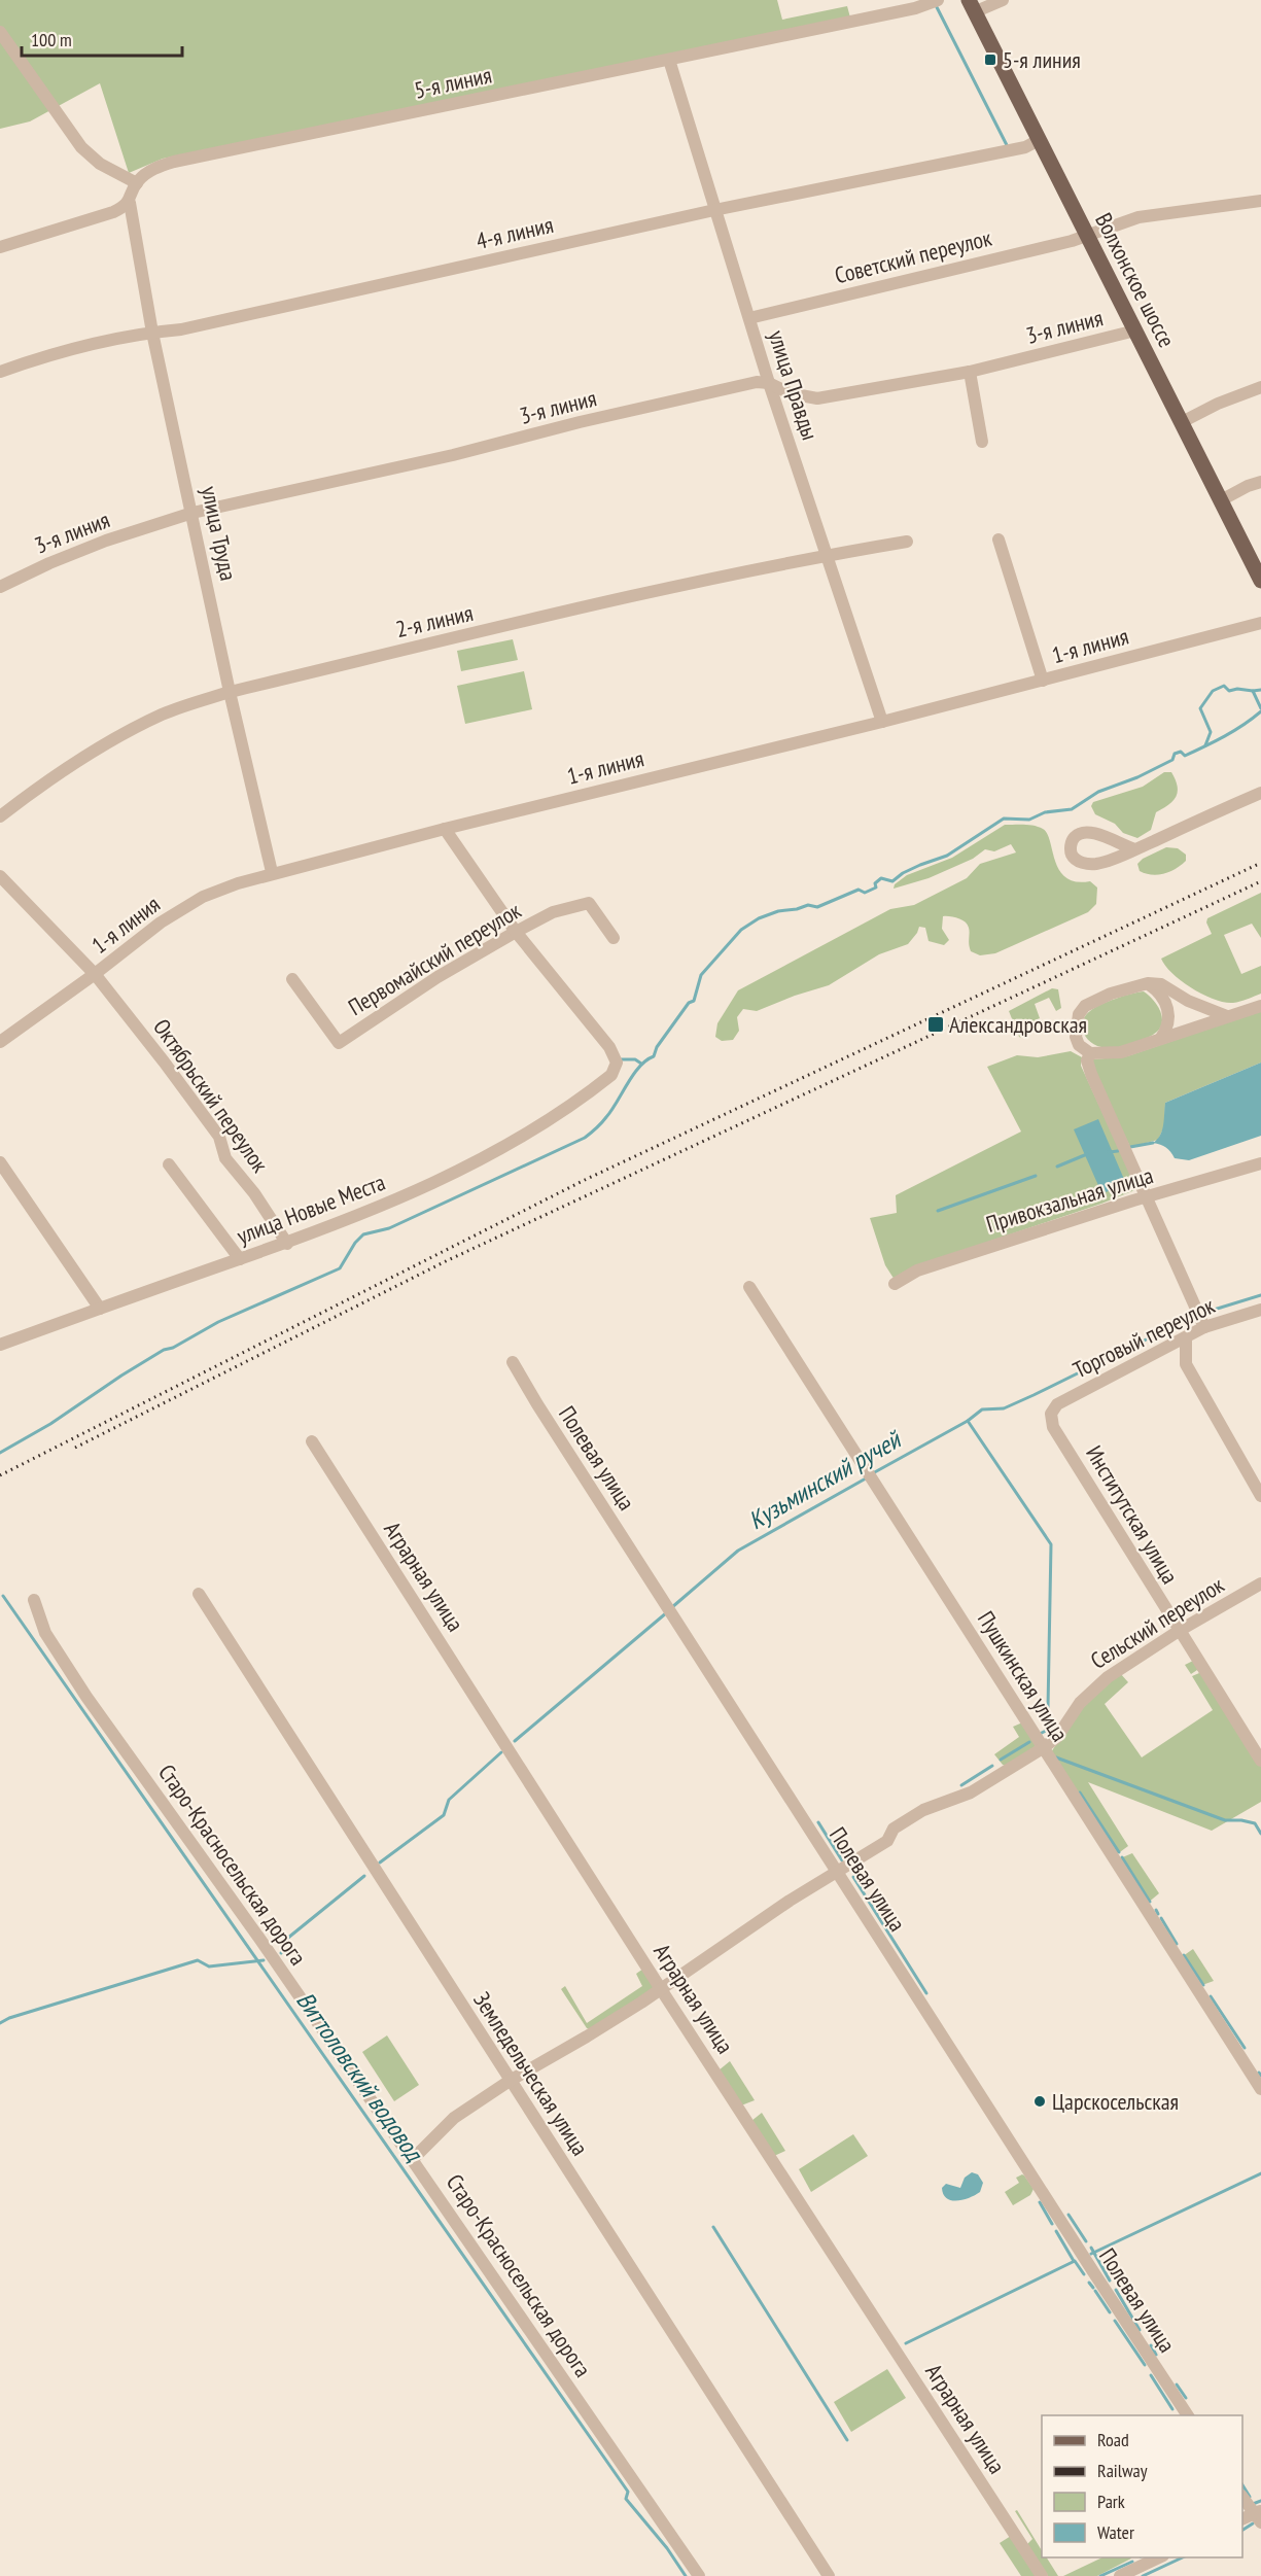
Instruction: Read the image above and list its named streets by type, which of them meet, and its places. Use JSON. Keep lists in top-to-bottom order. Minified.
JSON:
{"streets":{"main road":["Волхонское шоссе"],"street":["5-я линия","4-я линия","Советский переулок","3-я линия","улица Правды","улица Труда","2-я линия","1-я линия","Первомайский переулок","Октябрьский переулок","Привокзальная улица","улица Новые Места","Торговый переулок","Полевая улица","Институтская улица","Аграрная улица","Сельский переулок","Пушкинская улица","Старо-Красносельская дорога","Земледельческая улица"]},"crossings":[["5-я линия","улица Правды"],["4-я линия","Волхонское шоссе"],["4-я линия","улица Правды"],["4-я линия","улица Труда"],["Советский переулок","Волхонское шоссе"],["Советский переулок","улица Правды"],["Волхонское шоссе","3-я линия"],["3-я линия","улица Правды"],["3-я линия","улица Труда"],["улица Правды","2-я линия"],["улица Правды","1-я линия"],["улица Труда","2-я линия"],["улица Труда","1-я линия"],["1-я линия","Октябрьский переулок"],["Первомайский переулок","улица Новые Места"],["Октябрьский переулок","улица Новые Места"],["Торговый переулок","Институтская улица"],["Полевая улица","Сельский переулок"],["Институтская улица","Сельский переулок"],["Аграрная улица","Сельский переулок"],["Сельский переулок","Пушкинская улица"],["Сельский переулок","Старо-Красносельская дорога"],["Сельский переулок","Земледельческая улица"]],"water":["Кузьминский ручей","Виттоловский водовод"],"places":{"transit":["5-я линия","Александровская"],"other":["Царскосельская"]},"legend":["Road","Railway","Park","Water"],"scale_bar":"100 m"}
